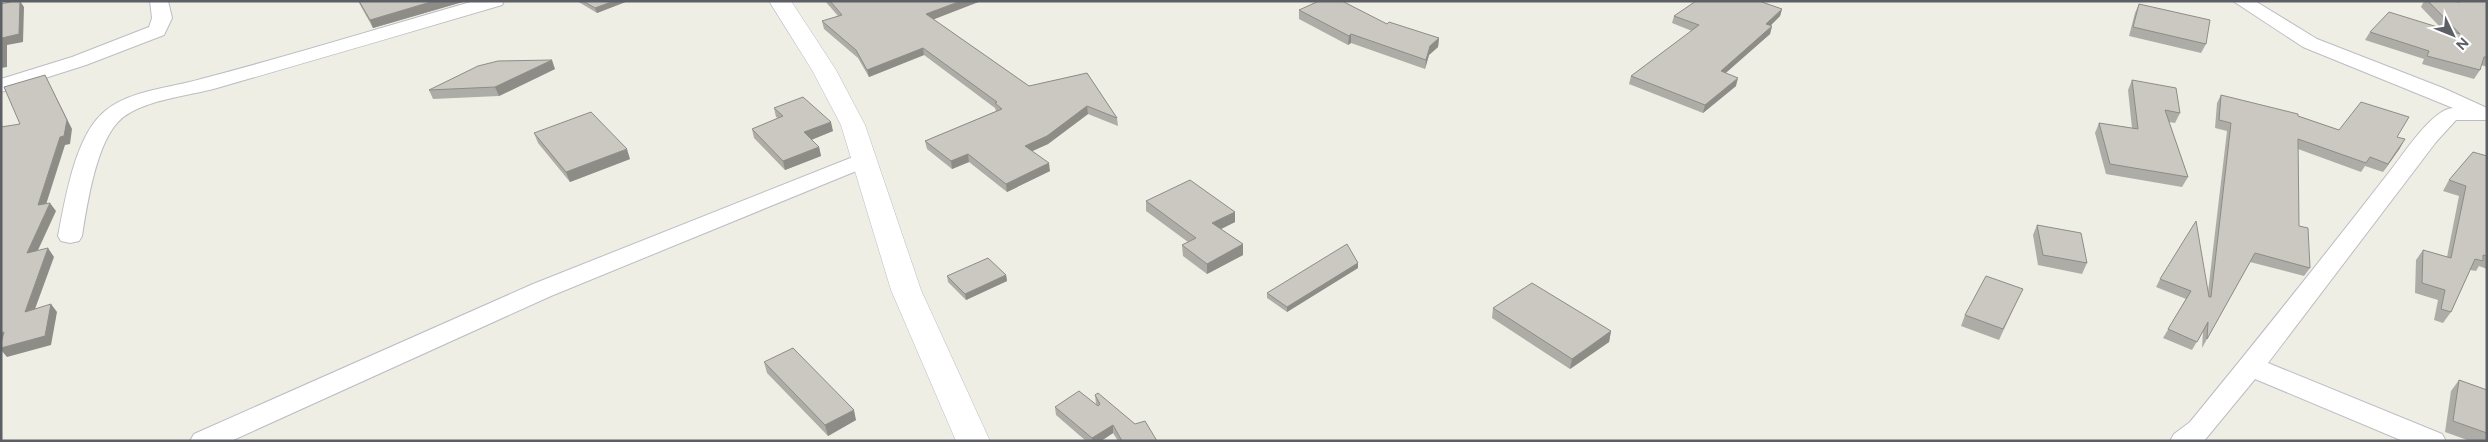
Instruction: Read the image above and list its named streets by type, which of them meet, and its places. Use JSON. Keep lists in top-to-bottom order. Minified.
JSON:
{"north":"bottom right"}
